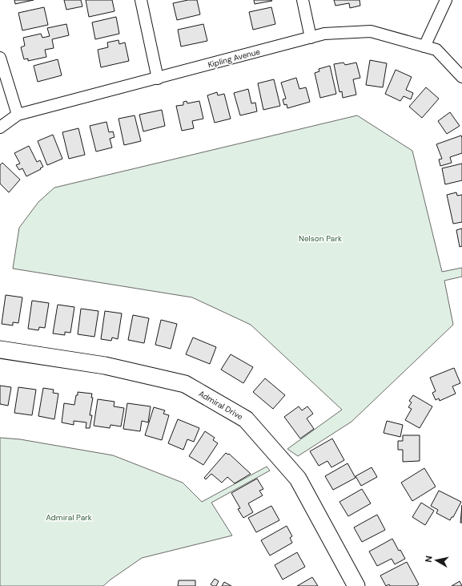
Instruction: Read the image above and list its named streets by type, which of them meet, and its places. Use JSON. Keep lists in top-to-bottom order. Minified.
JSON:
{"streets":{"street":["Kipling Avenue","Admiral Drive"]},"parks":["Nelson Park","Admiral Park"],"north":"left"}
